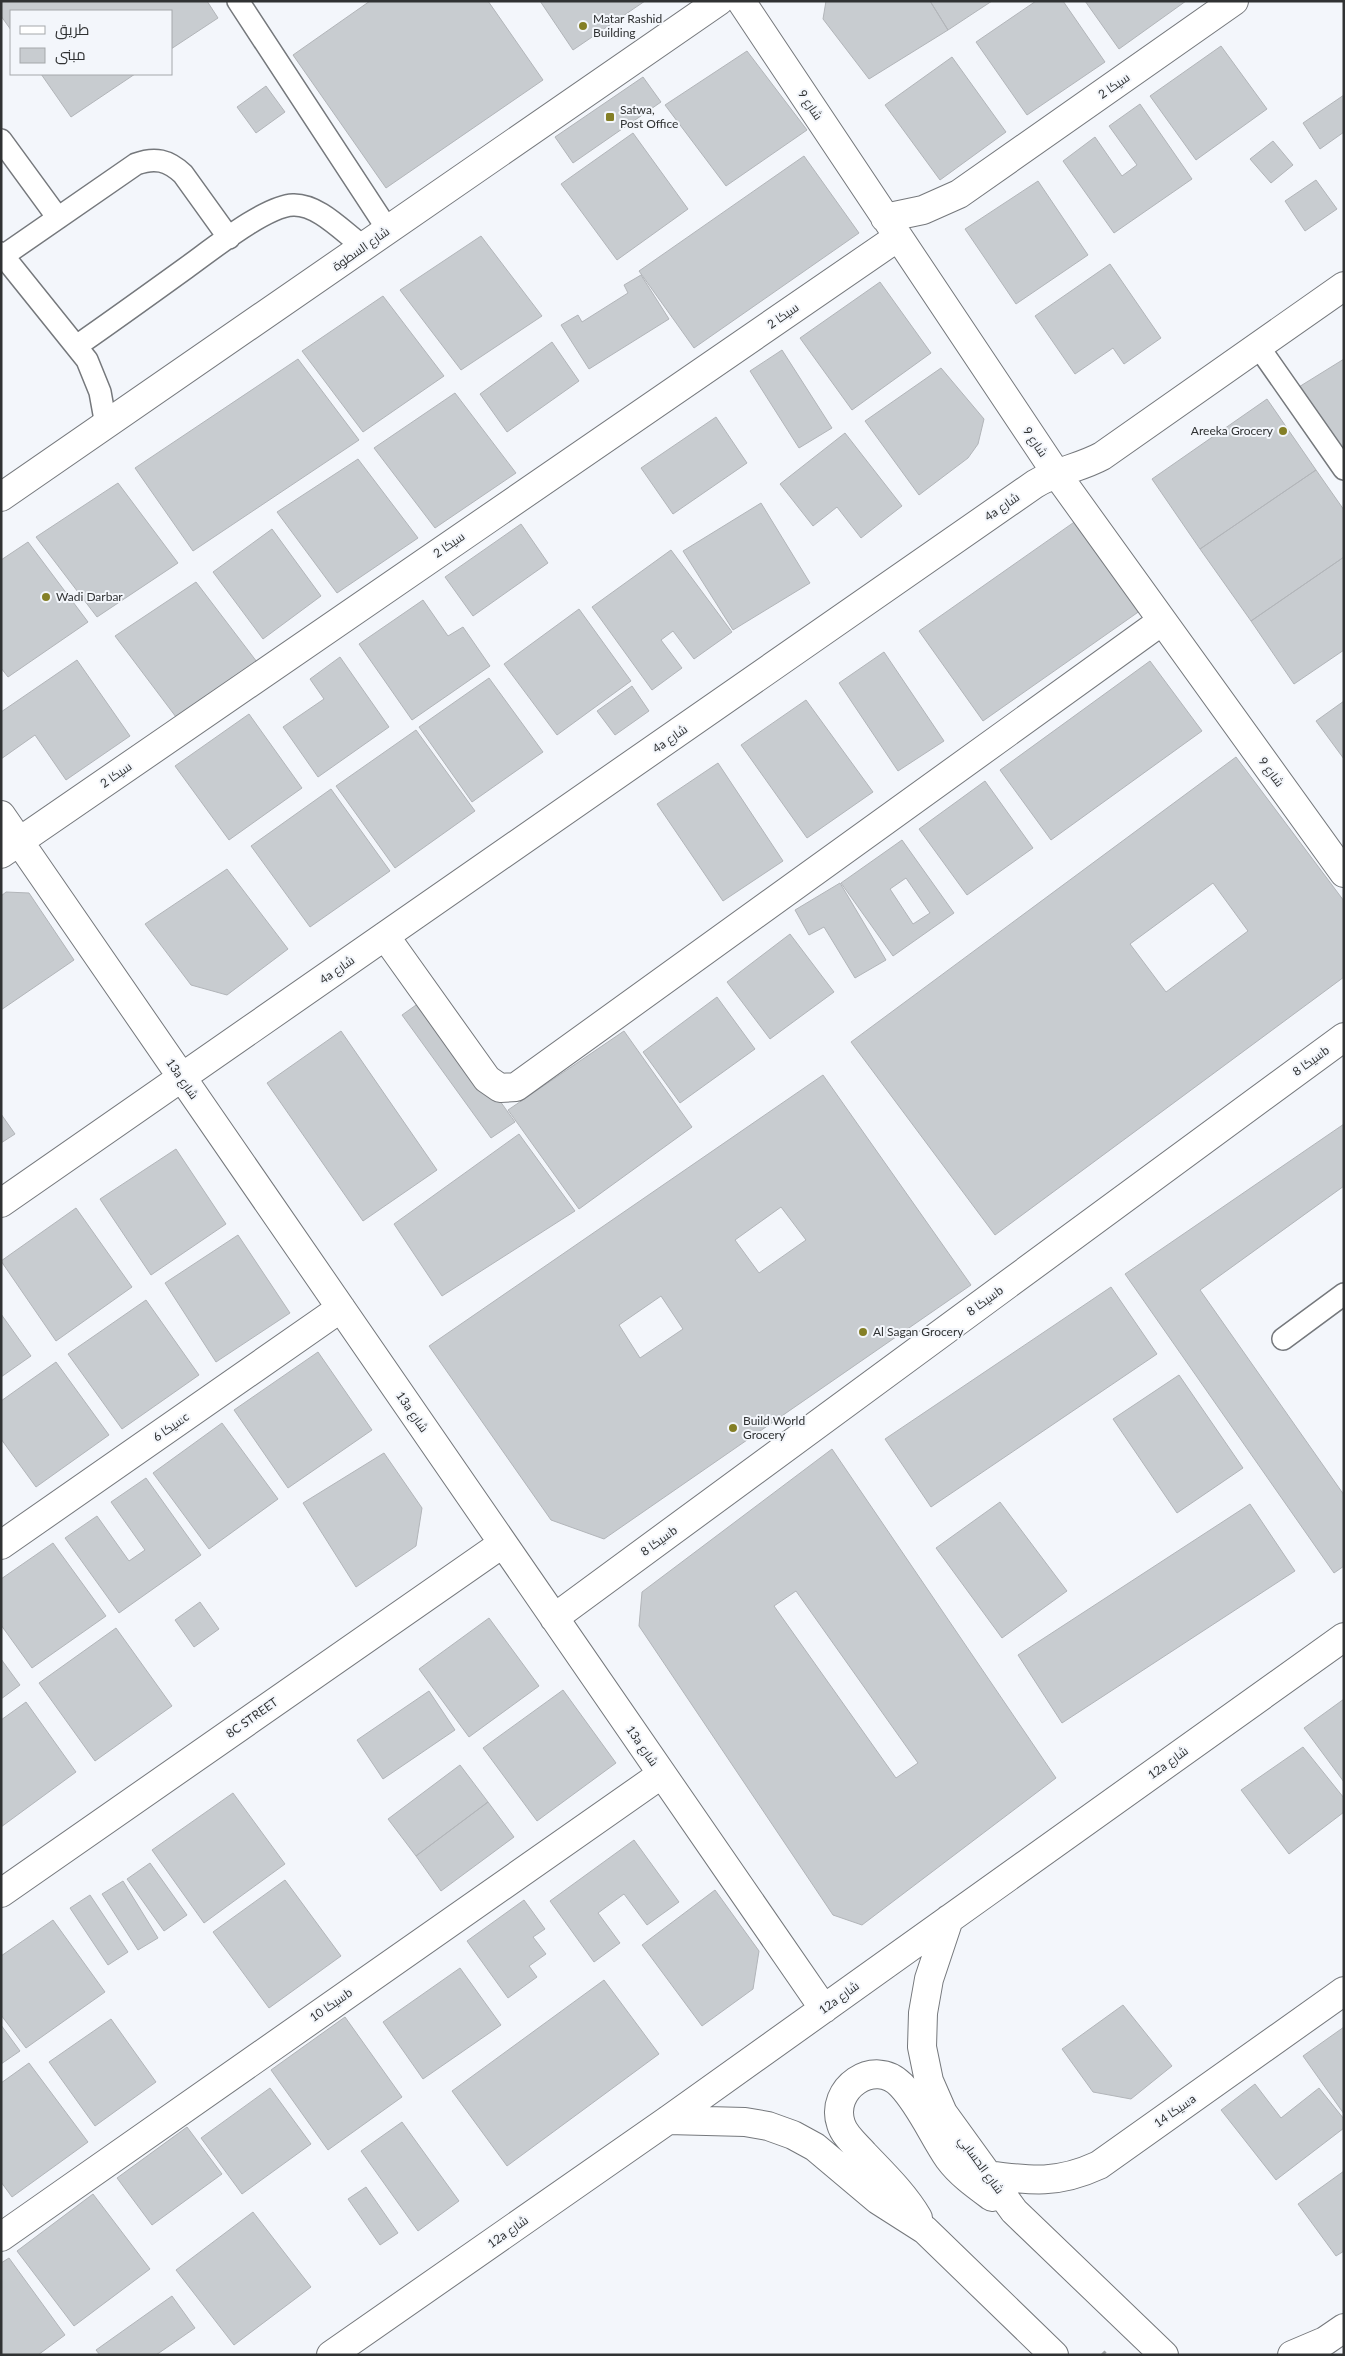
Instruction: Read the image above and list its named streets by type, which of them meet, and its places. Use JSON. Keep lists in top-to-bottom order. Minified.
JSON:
{"streets":{"street":["سيكا 2","شارع 9","شارع السطوة","4a شارع","سيكا 8b","13a شارع","سيكا 6c","8C STREET","12a شارع","سيكا 10b","سيكا 14a","شارع الحسابي"]},"crossings":[["سيكا 2","شارع 9"],["سيكا 2","13a شارع"],["شارع 9","4a شارع"],["4a شارع","13a شارع"],["سيكا 8b","13a شارع"],["13a شارع","سيكا 6c"],["13a شارع","8C STREET"],["13a شارع","12a شارع"],["13a شارع","سيكا 10b"],["12a شارع","شارع الحسابي"],["سيكا 14a","شارع الحسابي"]],"places":{"other":["Matar Rashid Building","Areeka Grocery","Wadi Darbar","Al Sagan Grocery","Build World Grocery"],"transit":["Satwa, Post Office"]},"legend":["طريق","مبنى"]}
